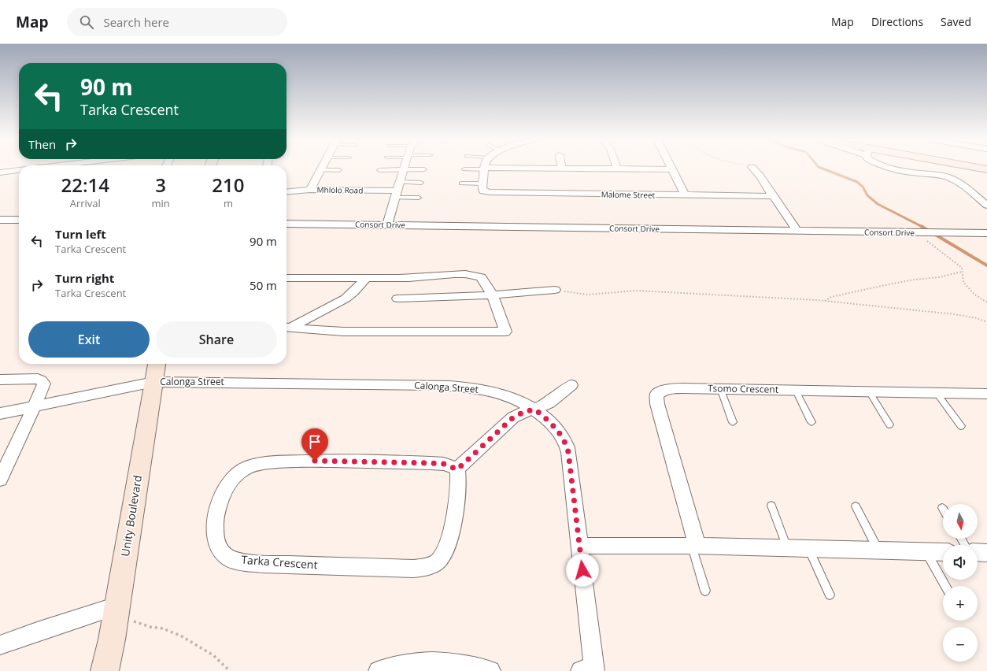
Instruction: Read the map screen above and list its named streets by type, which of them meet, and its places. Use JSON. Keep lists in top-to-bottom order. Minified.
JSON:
{"streets":{"street":["Mhlolo Road","Malome Street","Consort Drive","Calonga Street","Tsomo Crescent","Unity Boulevard","Tarka Crescent"]},"crossings":[["Calonga Street","Unity Boulevard"]],"north":"bottom","page":{"header":"Map","search":"Search here","nav":["Map","Directions","Saved"],"turn":["90 m","Tarka Crescent"],"then":"Then","eta":["22:14","Arrival","3","min","210","m"],"list":[{"name":"Turn left","note":"Tarka Crescent","value":"90 m"},{"name":"Turn right","note":"Tarka Crescent","value":"50 m"}],"buttons":["Exit","Share"],"map_buttons":["+","−"]}}
